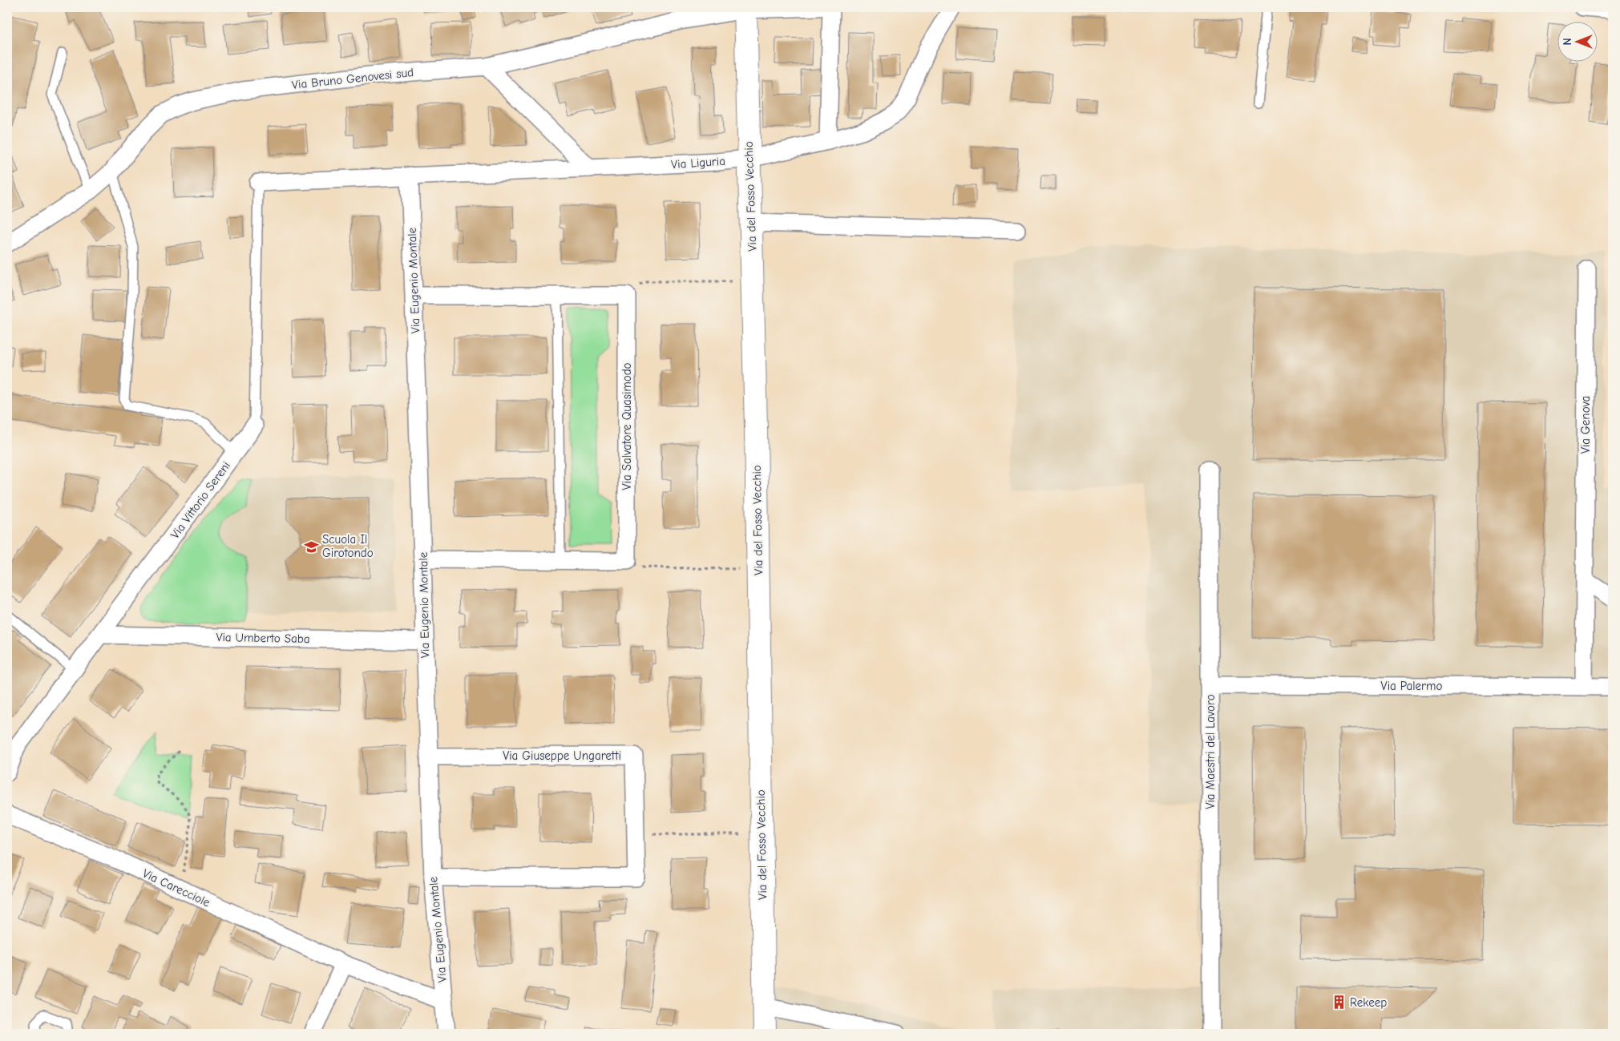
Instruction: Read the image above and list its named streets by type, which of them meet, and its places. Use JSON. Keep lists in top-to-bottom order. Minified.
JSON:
{"streets":{"street":["Via Bruno Genovesi sud","Via Liguria","Via del Fosso Vecchio","Via Eugenio Montale","Via Genova","Via Salvatore Quasimodo","Via Vittorio Sereni","Via Umberto Saba","Via Palermo","Via Maestri del Lavoro","Via Giuseppe Ungaretti","Via Carecciole"]},"crossings":[["Via Bruno Genovesi sud","Via del Fosso Vecchio"],["Via Liguria","Via del Fosso Vecchio"],["Via Eugenio Montale","Via Umberto Saba"],["Via Eugenio Montale","Via Giuseppe Ungaretti"],["Via Eugenio Montale","Via Carecciole"],["Via Genova","Via Palermo"],["Via Vittorio Sereni","Via Umberto Saba"],["Via Palermo","Via Maestri del Lavoro"]],"places":{"school or university":["Scuola Il Girotondo"],"building":["Rekeep"]},"north":"left"}
